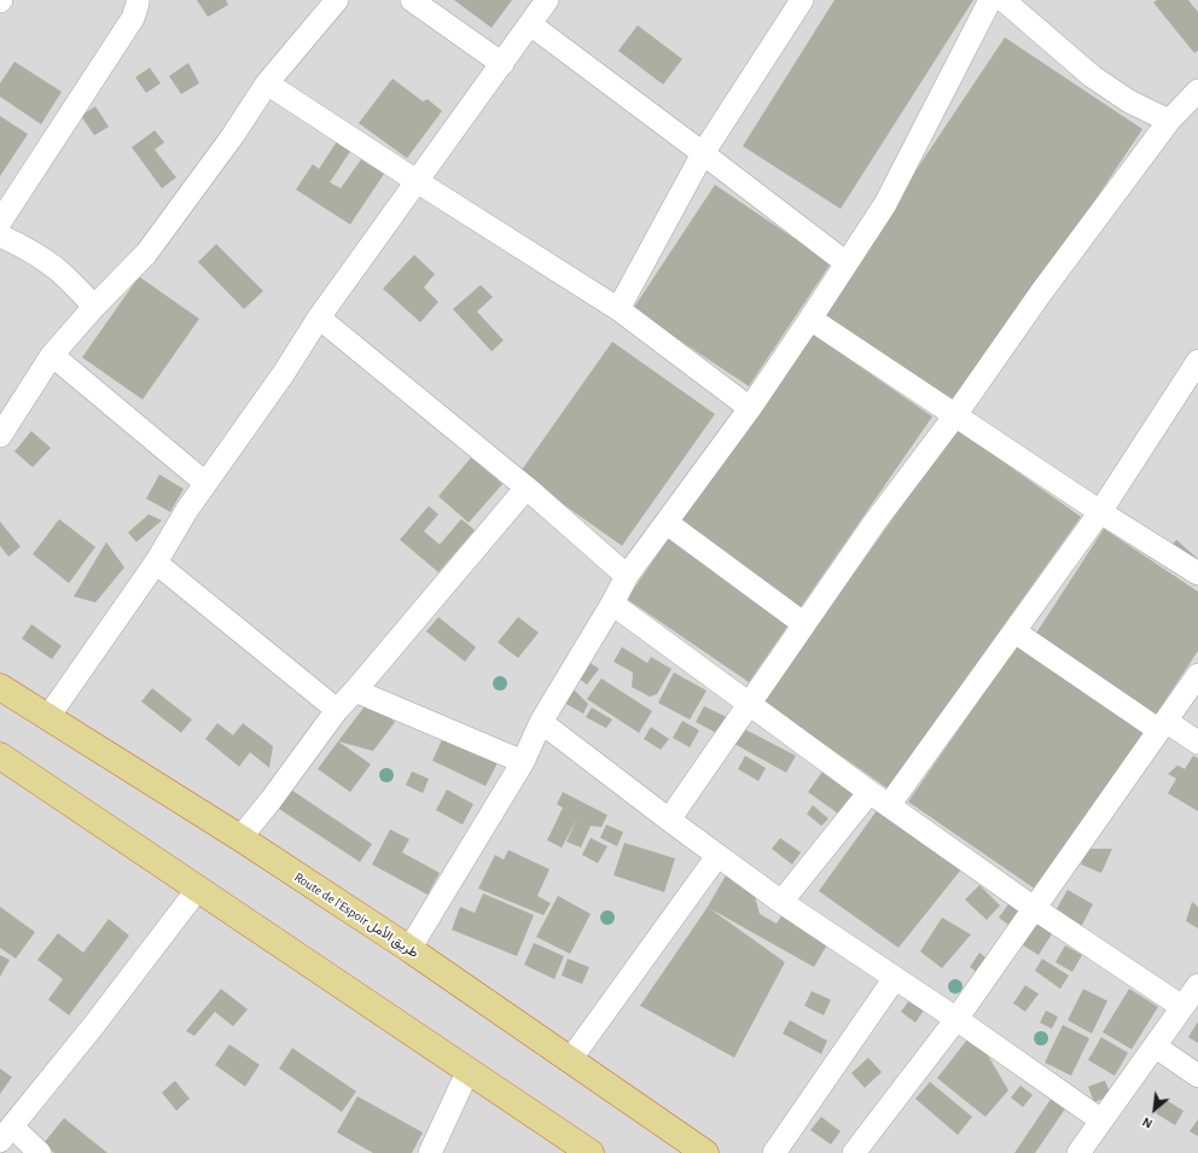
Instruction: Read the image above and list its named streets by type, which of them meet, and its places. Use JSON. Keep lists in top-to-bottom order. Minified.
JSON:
{"streets":{"highway":["Route de l’Espoir طريق الأمل"]},"north":"bottom left"}
